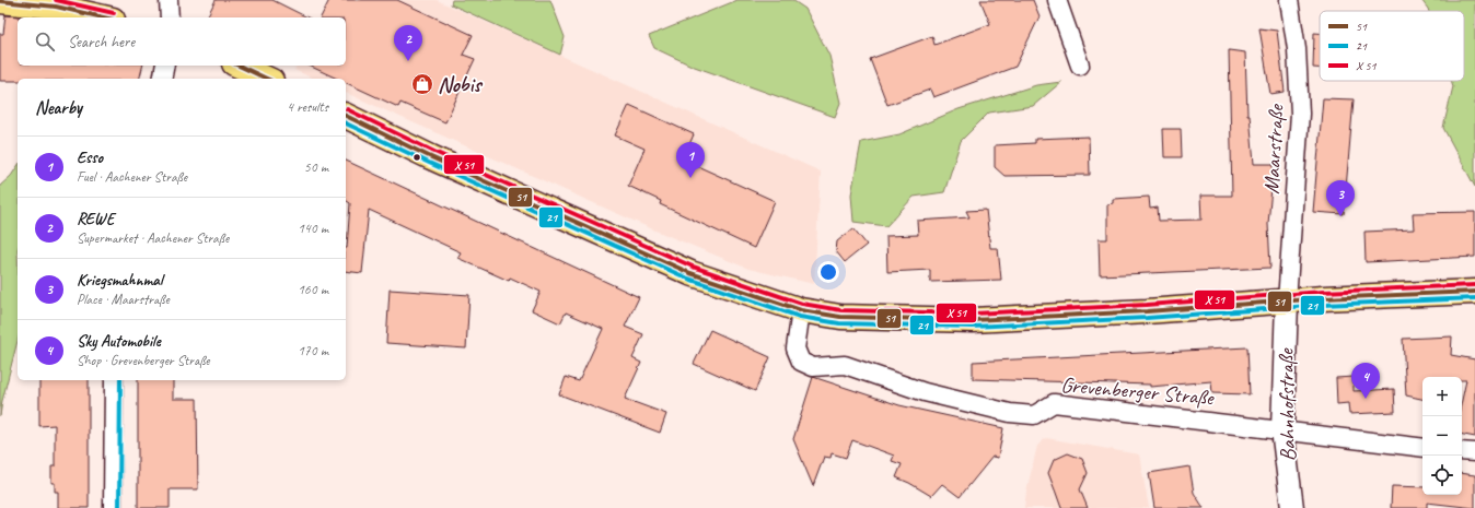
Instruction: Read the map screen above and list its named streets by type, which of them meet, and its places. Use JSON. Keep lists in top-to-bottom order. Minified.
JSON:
{"streets":{"street":["Maarstraße","Grevenberger Straße","Bahnhofstraße"]},"crossings":[["Maarstraße","Bahnhofstraße"],["Grevenberger Straße","Bahnhofstraße"]],"places":{"shop":["Nobis"]},"lines":["transit line 51","transit line 21"],"legend":["51","21","X 51"],"page":{"search":"Search here","pins":["2","1","3","4"],"heading":["Nearby","4 results"],"list":[{"mark":"1","name":"Esso","note":"Fuel · Aachener Straße","value":"50 m"},{"mark":"2","name":"REWE","note":"Supermarket · Aachener Straße","value":"140 m"},{"mark":"3","name":"Kriegsmahnmal","note":"Place · Maarstraße","value":"160 m"},{"mark":"4","name":"Sky Automobile","note":"Shop · Grevenberger Straße","value":"170 m"}],"map_buttons":["+","−"]}}
